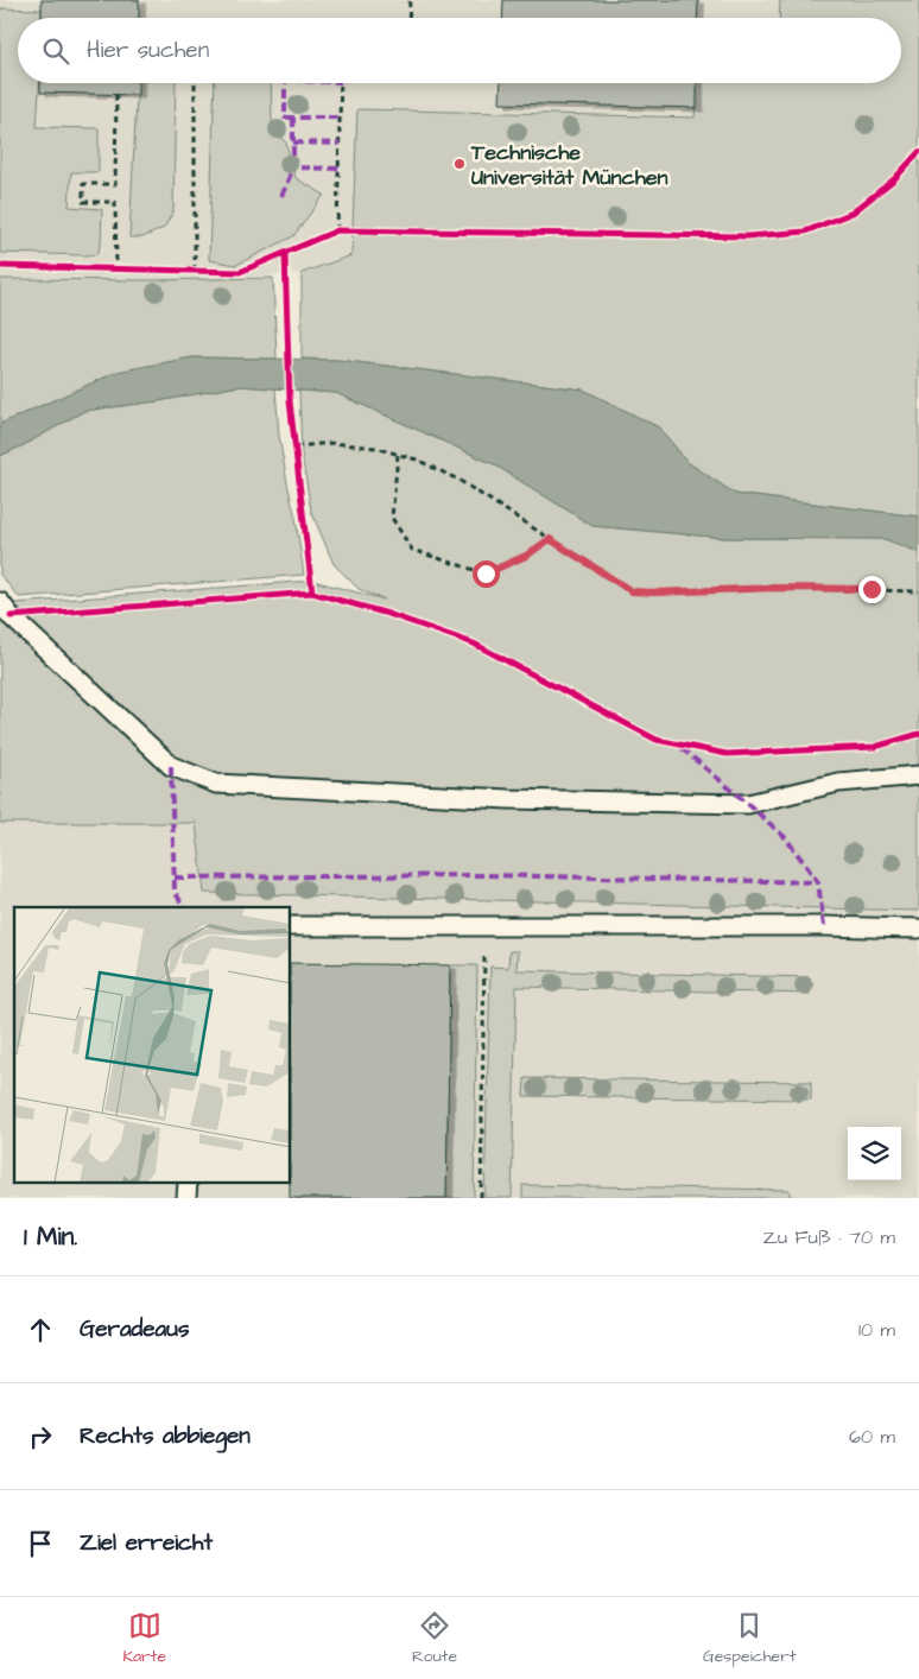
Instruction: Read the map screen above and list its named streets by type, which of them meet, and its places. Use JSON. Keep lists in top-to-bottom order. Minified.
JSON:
{"places":["Technische Universität München"],"page":{"search":"Hier suchen","heading":["1 Min.","Zu Fuß · 70 m"],"list":[["Geradeaus","10 m"],["Rechts abbiegen","60 m"],"Ziel erreicht"],"nav":["Karte","Route","Gespeichert"]}}
